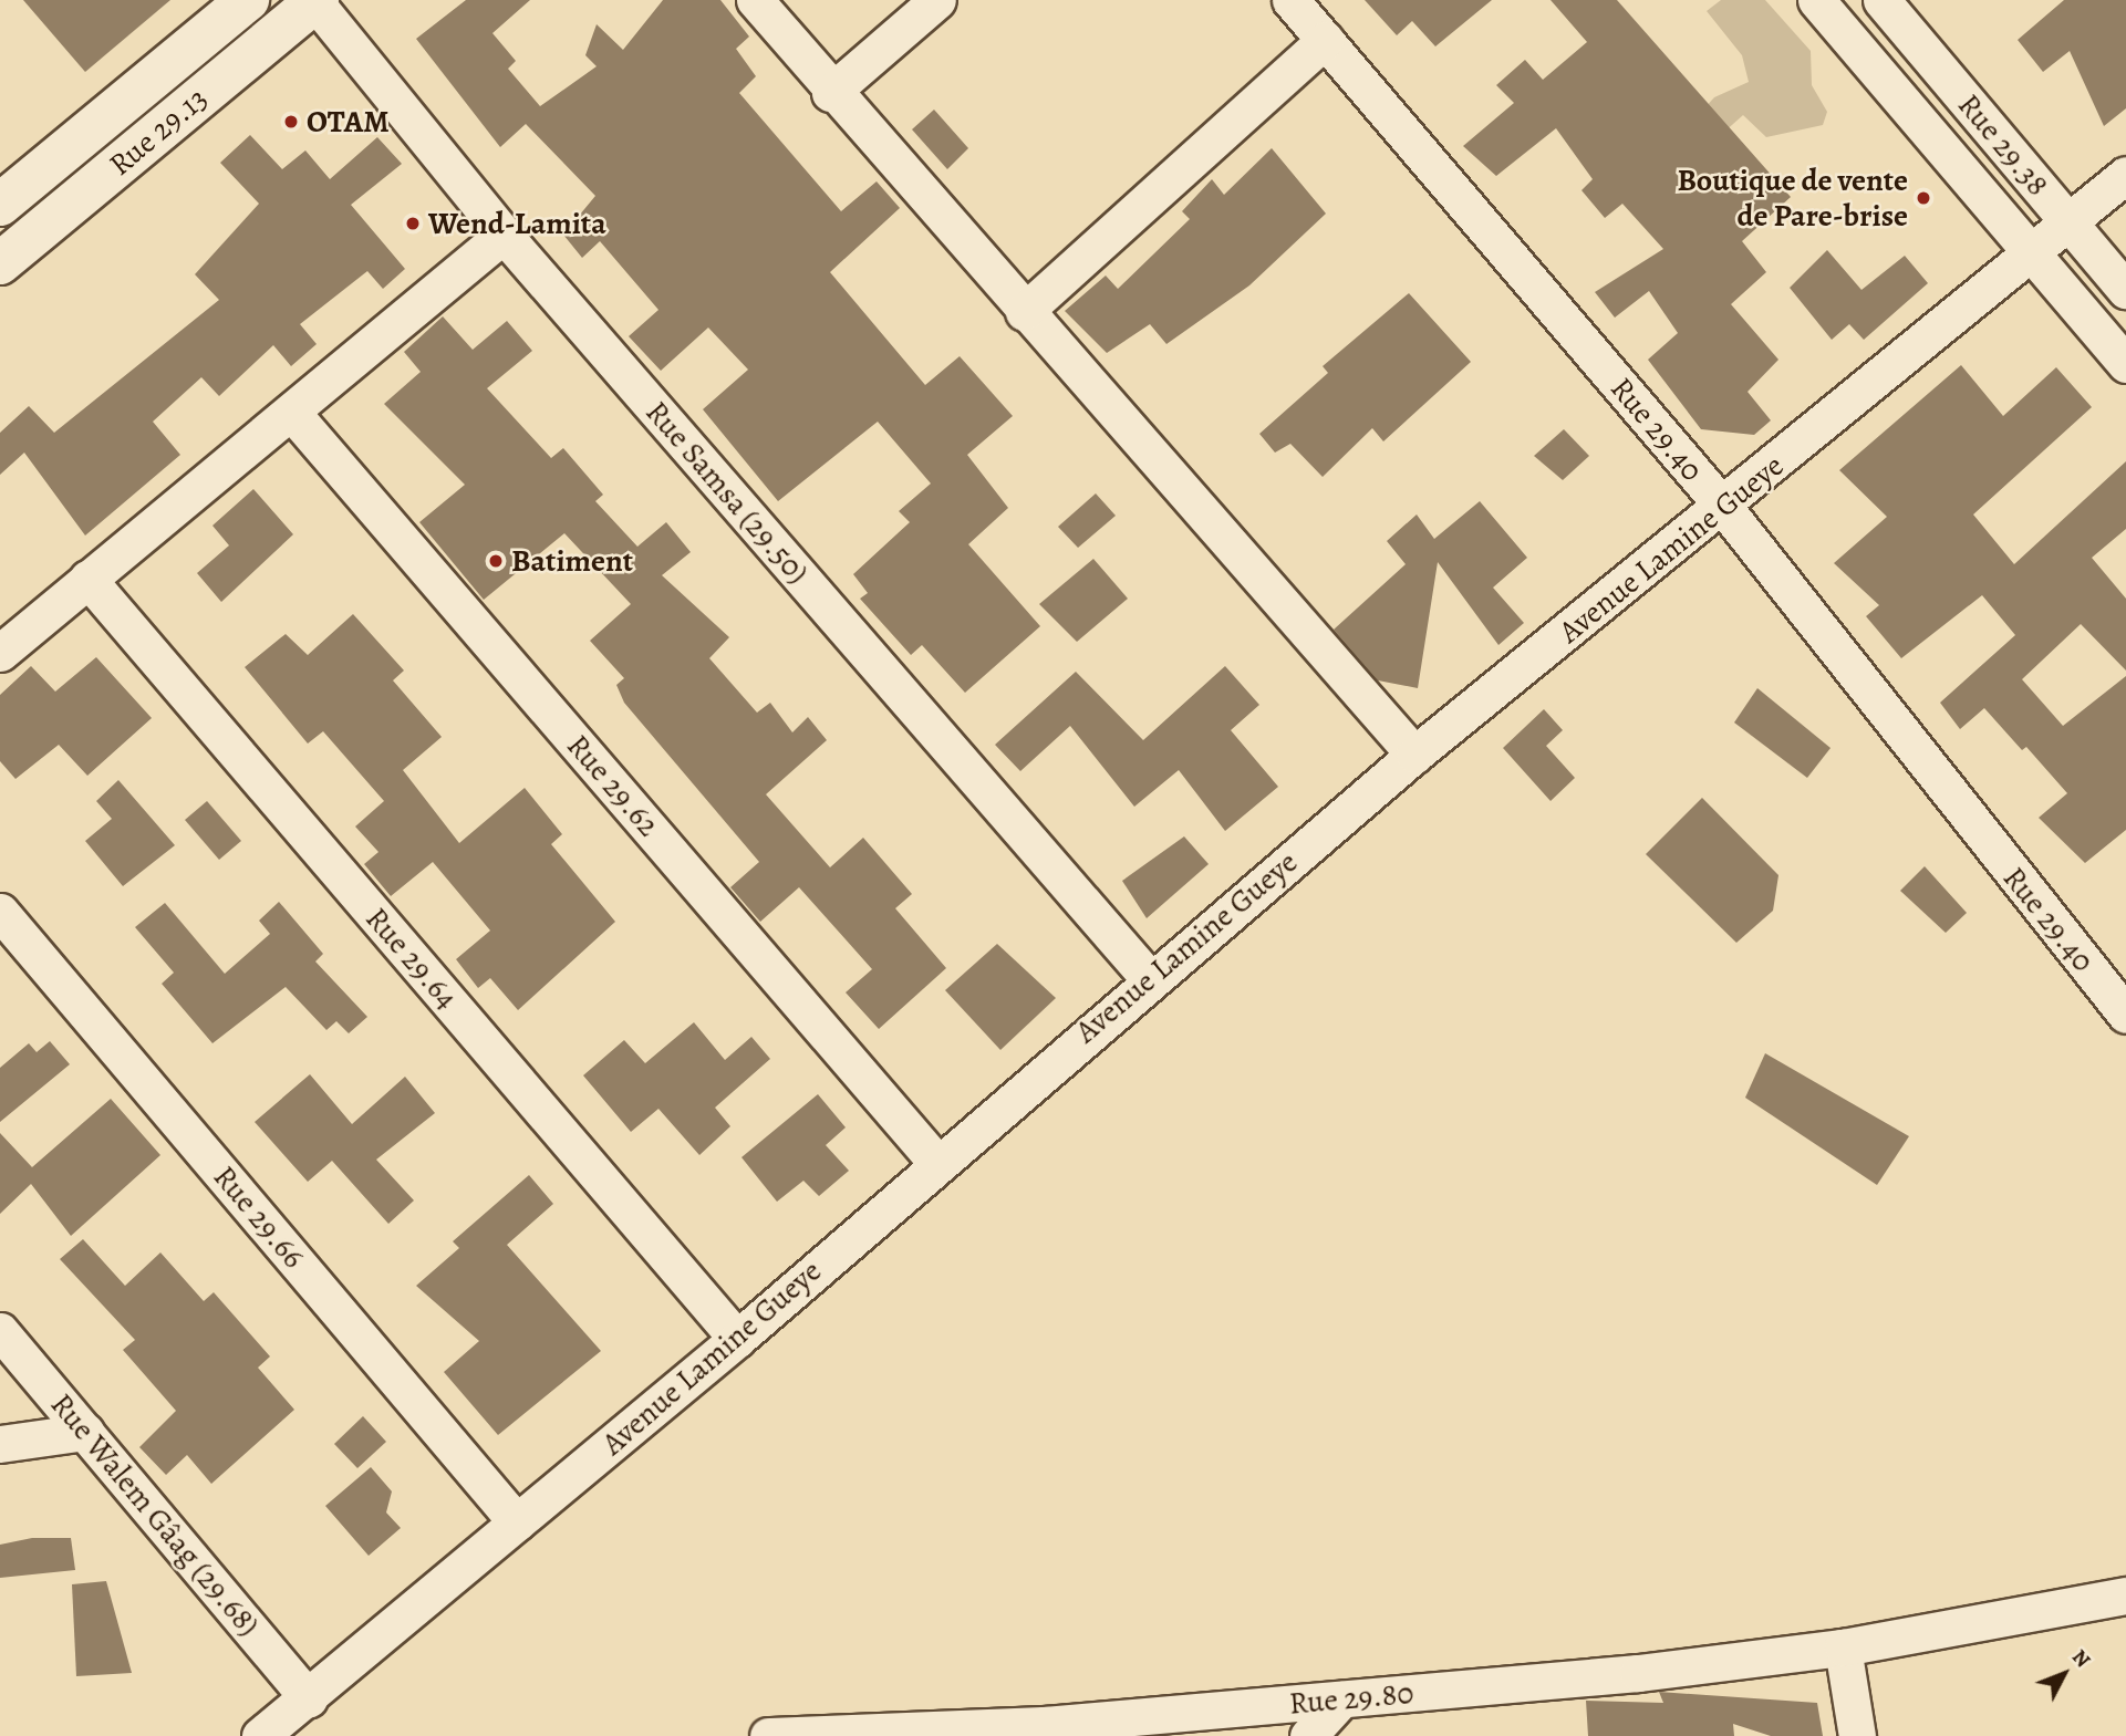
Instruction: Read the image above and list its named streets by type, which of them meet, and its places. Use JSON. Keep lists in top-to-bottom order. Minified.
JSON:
{"streets":{"main road":["Rue 29.13"],"street":["Rue 29.38","Rue 29.40","Rue Samsa (29.50)","Avenue Lamine Gueye","Rue 29.62","Rue 29.64","Rue 29.66","Rue Walem Gâag (29.68)","Rue 29.80"]},"crossings":[["Rue 29.13","Rue Samsa (29.50)"],["Rue 29.38","Avenue Lamine Gueye"],["Rue 29.40","Avenue Lamine Gueye"],["Rue Samsa (29.50)","Avenue Lamine Gueye"],["Avenue Lamine Gueye","Rue 29.62"],["Avenue Lamine Gueye","Rue 29.64"],["Avenue Lamine Gueye","Rue 29.66"],["Avenue Lamine Gueye","Rue Walem Gâag (29.68)"]],"places":["OTAM","Boutique de vente de Pare-brise","Wend-Lamita","Batiment"],"north":"top right"}
